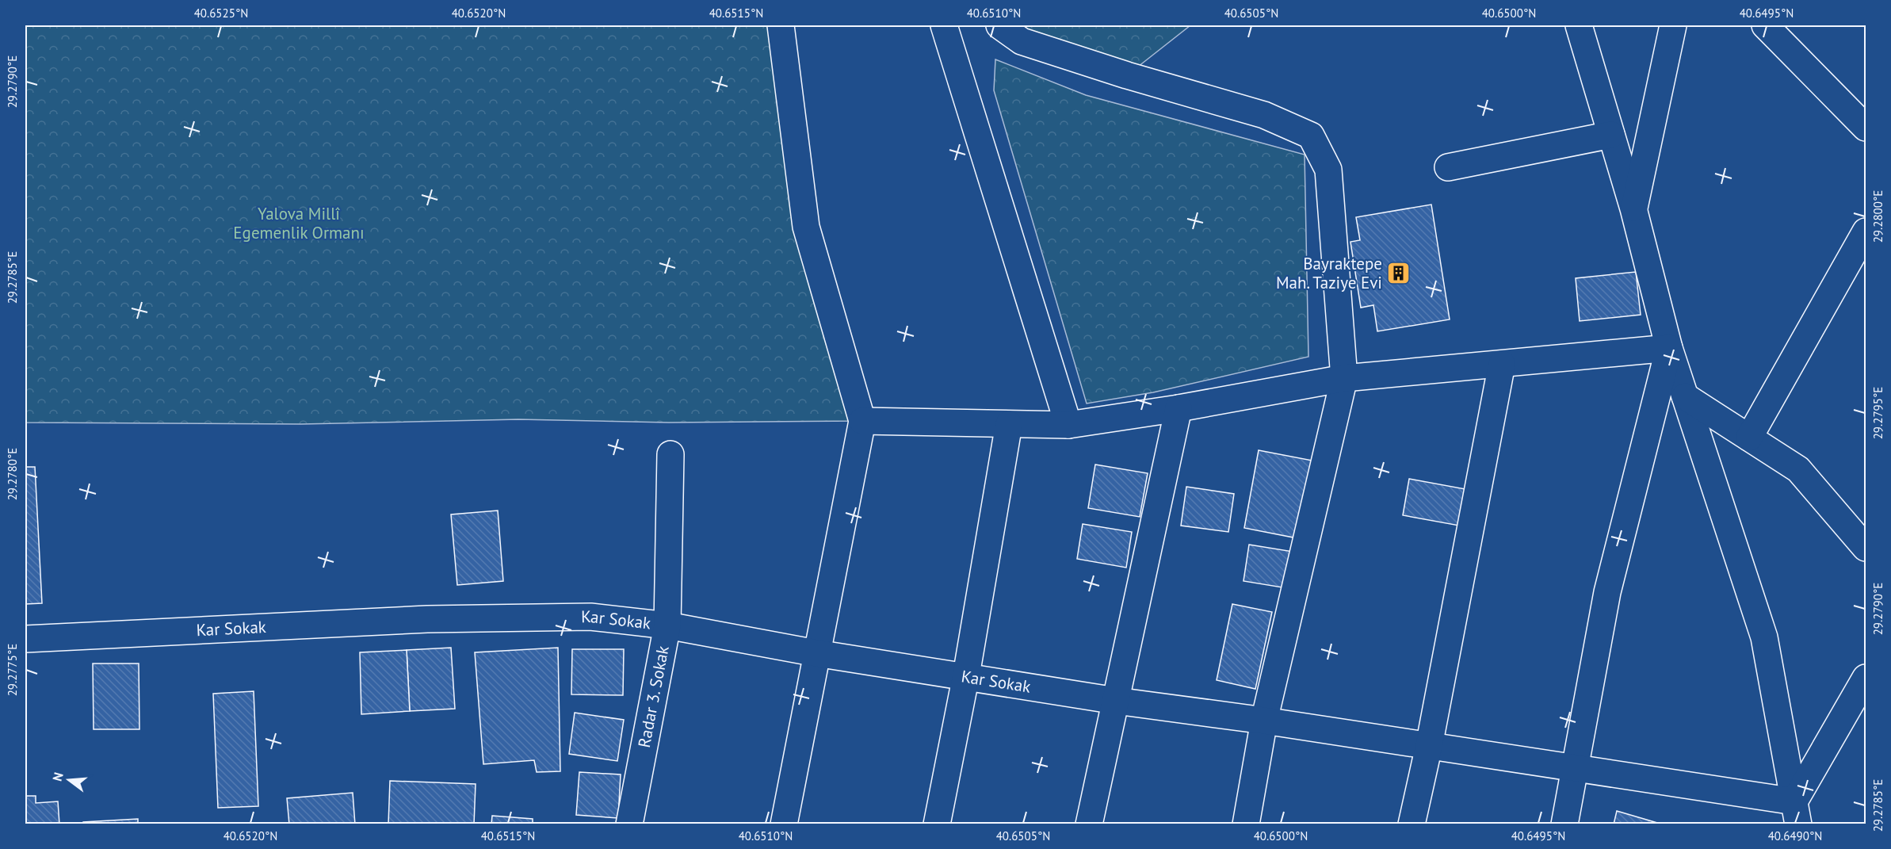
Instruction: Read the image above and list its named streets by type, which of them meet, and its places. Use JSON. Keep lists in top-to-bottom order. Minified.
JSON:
{"streets":{"street":["Kar Sokak","Radar 3. Sokak"]},"crossings":[["Kar Sokak","Radar 3. Sokak"]],"parks":["Yalova Millî Egemenlik Ormanı"],"places":{"building":["Bayraktepe Mah. Taziye Evi"]},"north":"left","coordinates":["40.6525°N","40.6520°N","40.6515°N","40.6510°N","40.6505°N","40.6500°N","40.6495°N","29.2790°E","29.2800°E","29.2785°E","29.2795°E","29.2780°E","29.2775°E","40.6490°N"]}
